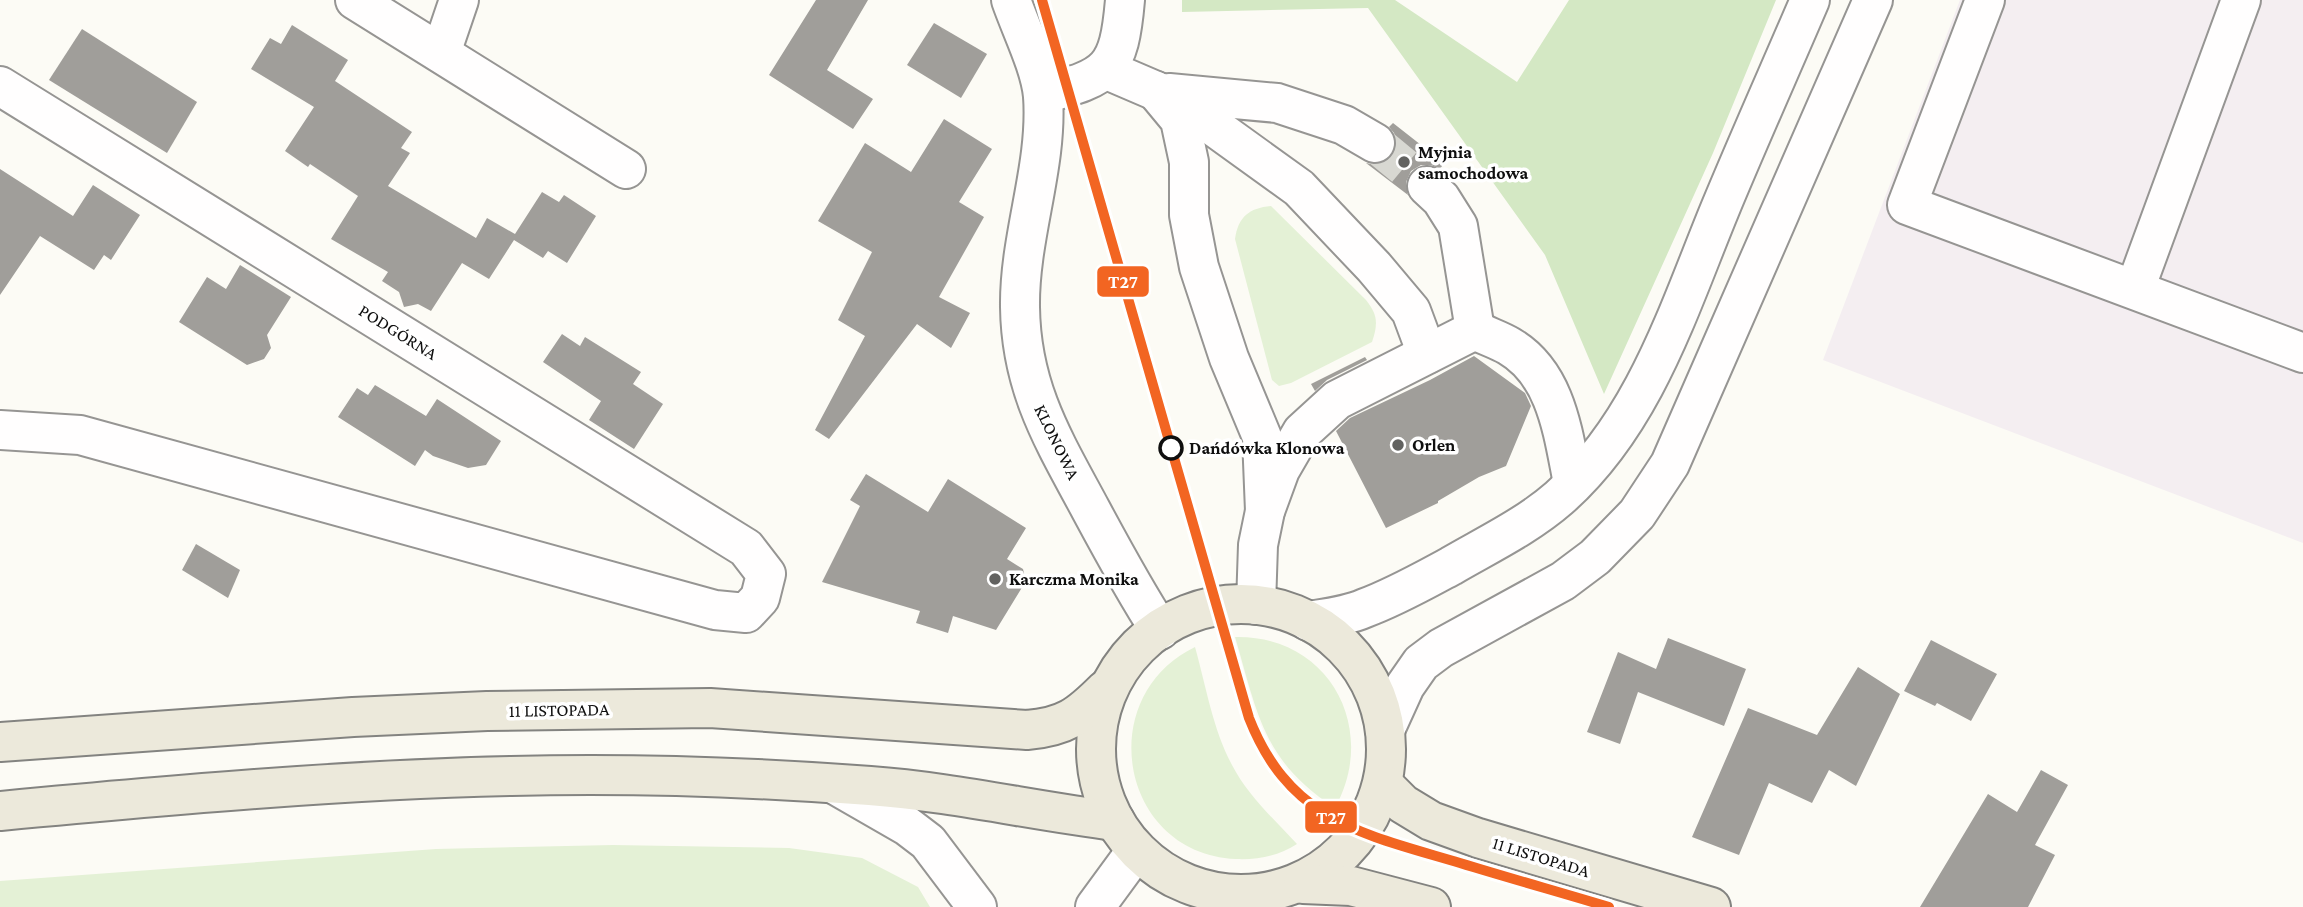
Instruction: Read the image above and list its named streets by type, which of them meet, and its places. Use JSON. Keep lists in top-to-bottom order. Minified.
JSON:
{"streets":{"main road":["11 LISTOPADA"],"street":["PODGÓRNA","KLONOWA"]},"places":["Myjnia samochodowa","Orlen","Dańdówka Klonowa","Karczma Monika"],"lines":["transit line T27"]}
